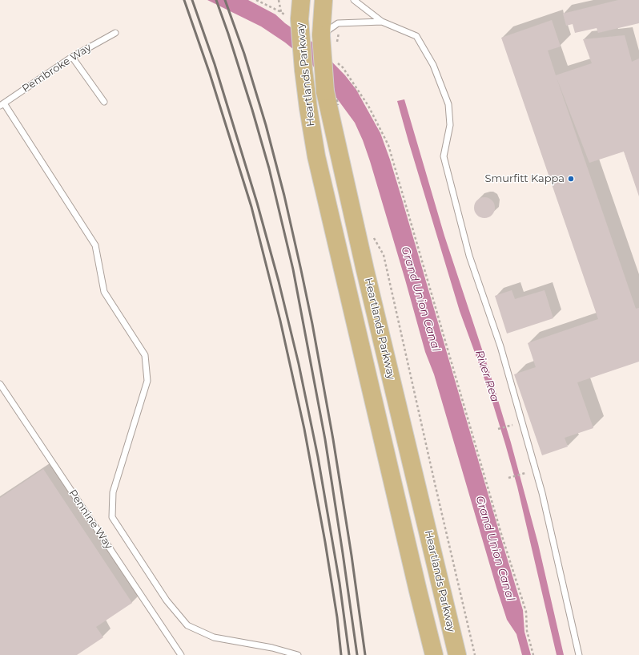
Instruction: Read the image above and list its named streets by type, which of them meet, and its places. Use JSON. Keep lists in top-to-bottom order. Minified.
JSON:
{"streets":{"main road":["Heartlands Parkway"],"lane":["Pembroke Way","Pennine Way"]},"water":["Grand Union Canal","River Rea"],"places":["Smurfitt Kappa"]}
